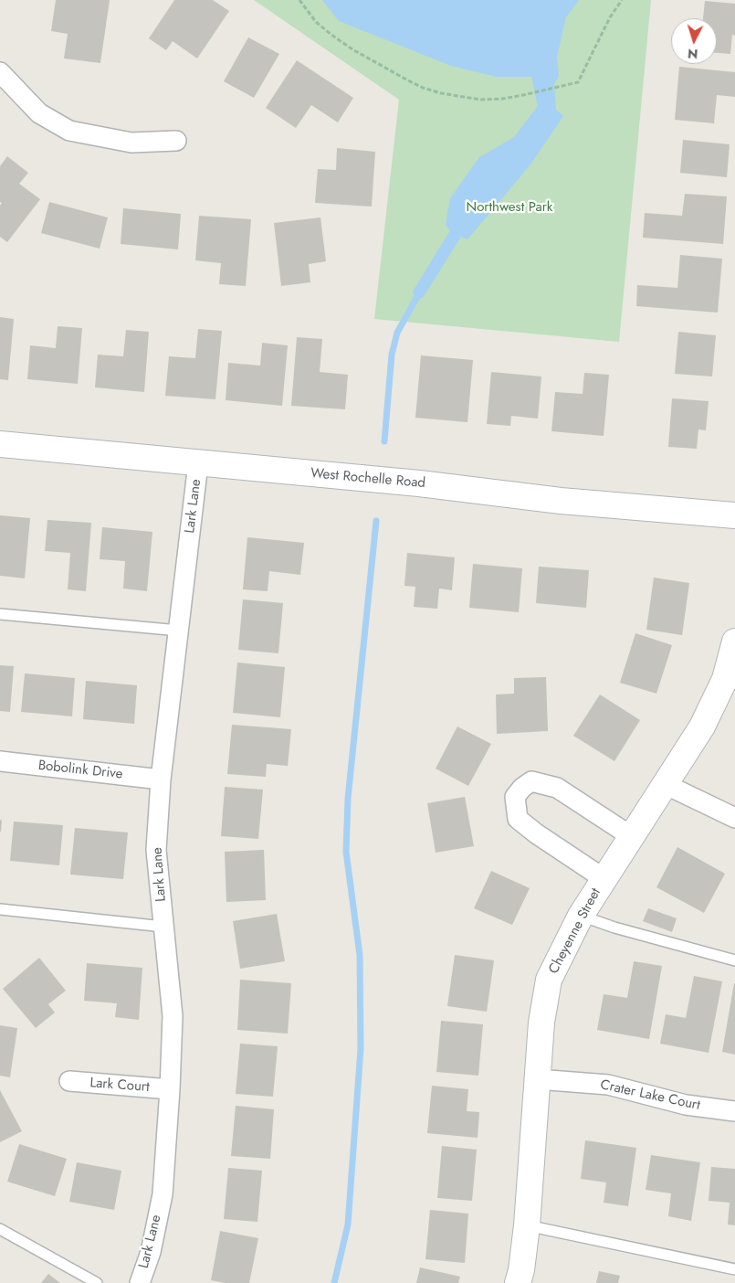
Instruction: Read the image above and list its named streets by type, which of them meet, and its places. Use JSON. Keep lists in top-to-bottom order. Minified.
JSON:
{"streets":{"street":["West Rochelle Road","Lark Lane","Bobolink Drive","Cheyenne Street","Lark Court","Crater Lake Court"]},"crossings":[["West Rochelle Road","Lark Lane"],["Lark Lane","Bobolink Drive"],["Lark Lane","Lark Court"],["Cheyenne Street","Crater Lake Court"]],"parks":["Northwest Park"],"north":"bottom"}
